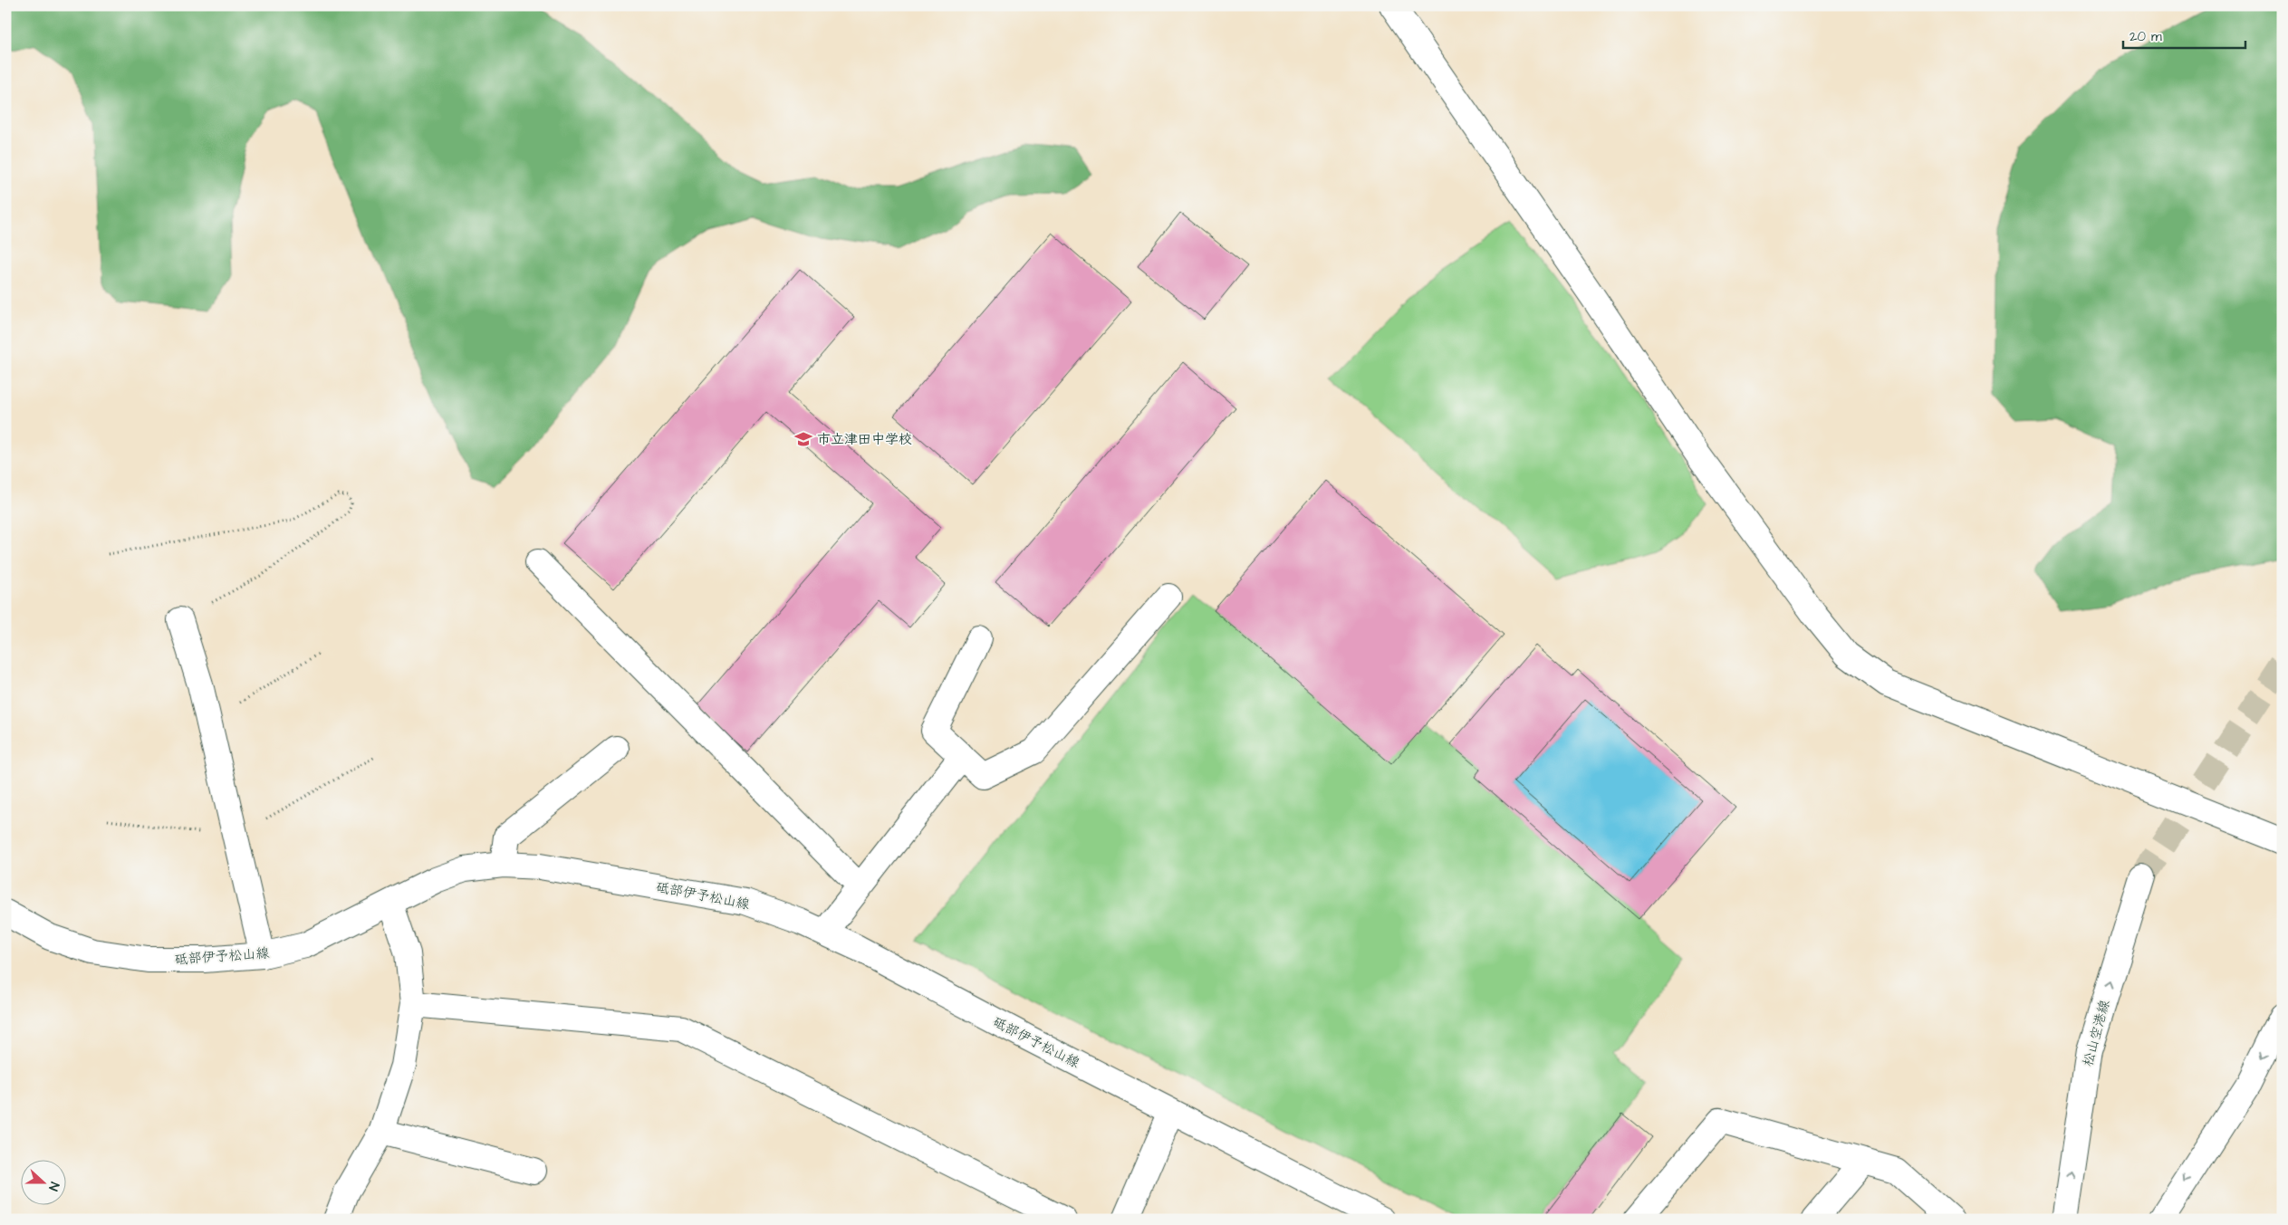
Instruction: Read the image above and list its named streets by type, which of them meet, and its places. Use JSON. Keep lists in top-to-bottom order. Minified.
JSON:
{"streets":{"street":["砥部伊予松山線","松山空港線"]},"places":{"school or university":["市立津田中学校"]},"scale_bar":"20 m","north":"right"}
